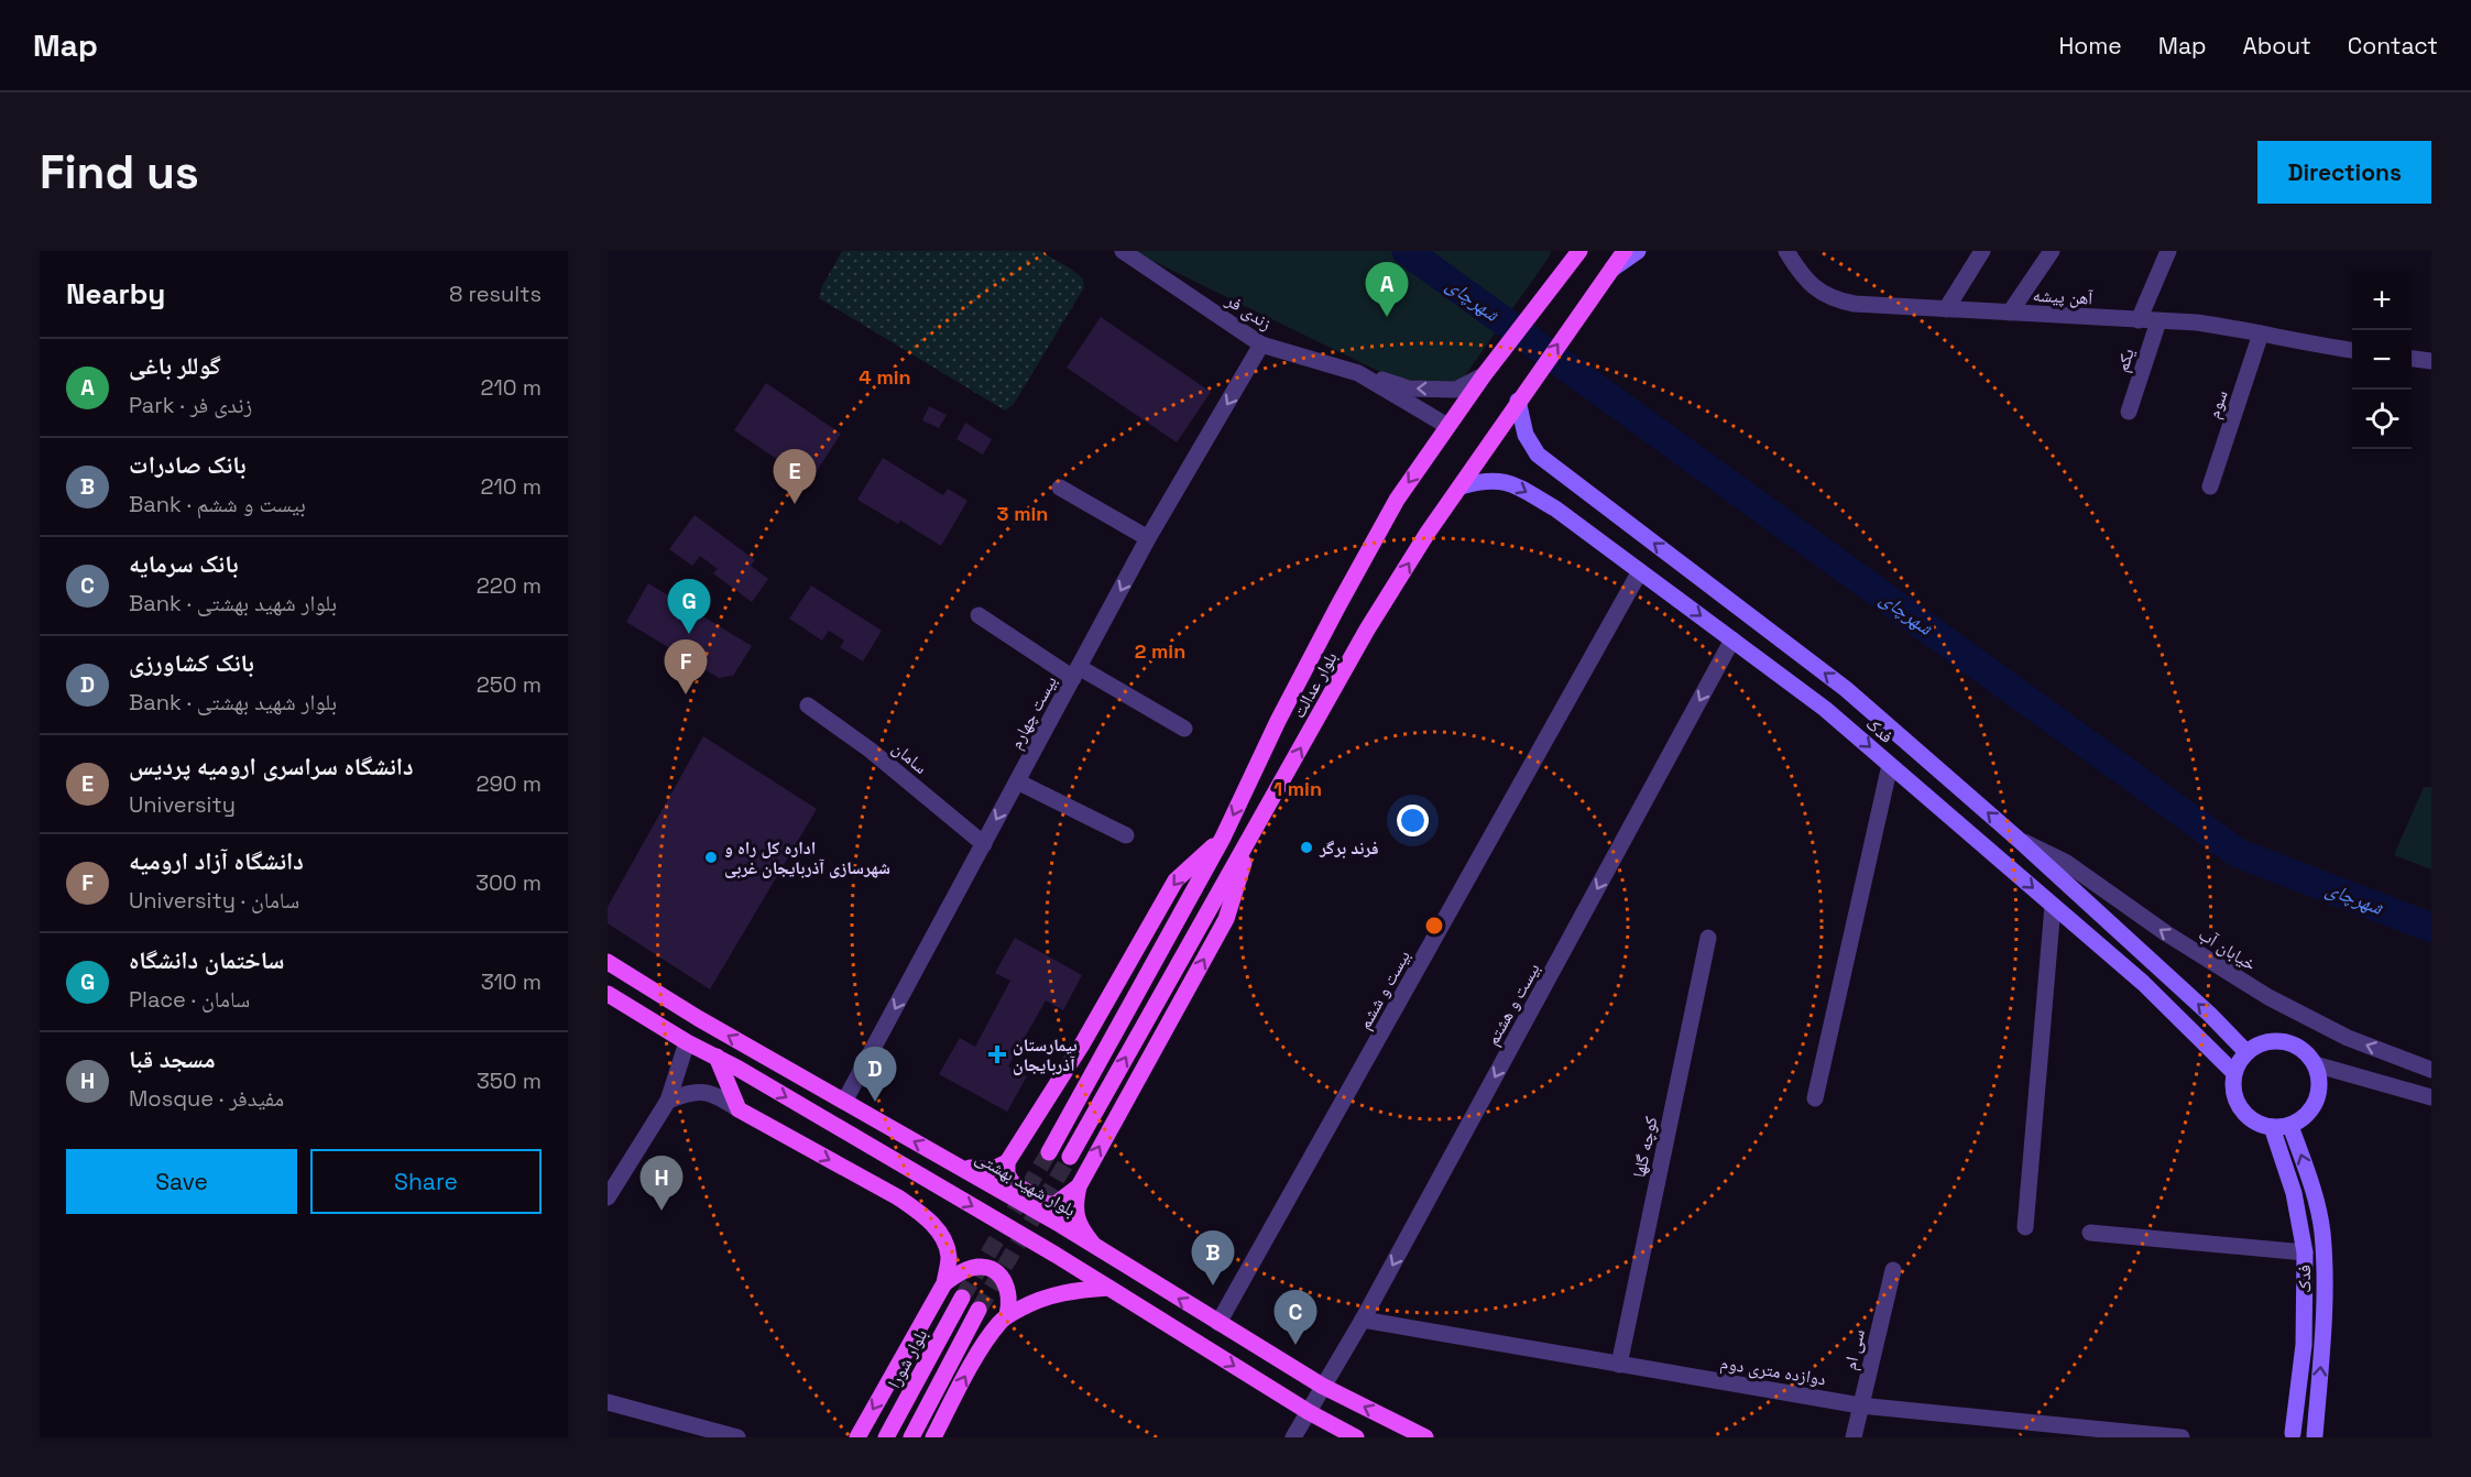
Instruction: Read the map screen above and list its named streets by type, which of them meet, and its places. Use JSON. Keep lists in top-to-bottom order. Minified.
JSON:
{"streets":{"main road":["بلوار عدالت","بلوار شهید بهشتی","بلوار شورا"],"street":["آهن پیشه","زندی فر","یکم","سوم","بیست چهارم","فدک","سامان","خیابان آب","بیست و ششم","بیست و هشتم","کوچه گلها","سی ام","دوازده متری دوم"]},"crossings":[["آهن پیشه","یکم"],["آهن پیشه","سوم"],["زندی فر","بلوار عدالت"],["زندی فر","بیست چهارم"],["بلوار عدالت","فدک"],["بیست چهارم","سامان"],["بیست چهارم","بلوار شهید بهشتی"],["فدک","خیابان آب"],["فدک","بیست و ششم"],["فدک","بیست و هشتم"],["بیست و ششم","بلوار شهید بهشتی"],["بیست و هشتم","بلوار شهید بهشتی"],["بیست و هشتم","دوازده متری دوم"],["کوچه گلها","دوازده متری دوم"],["سی ام","دوازده متری دوم"]],"one_way":["بیست چهارم","خیابان آب","بیست و هشتم"],"water":["شهرچای"],"places":{"other":["فرند برگر","اداره کل راه و شهرسازی آذربایجان غربی"],"health":["بیمارستان آذربایجان"]},"page":{"header":"Map","nav":["Home","Map","About","Contact"],"buttons":["Directions",["Save","Share"]],"title":"Find us","heading":["Nearby","8 results"],"pins":["A","E","G","F","D","H","B","C"],"map_buttons":["+","−"],"list":[{"mark":"A","name":"گوللر باغی","note":"Park · زندی فر","value":"210 m"},{"mark":"B","name":"بانک صادرات","note":"Bank · بیست و ششم","value":"210 m"},{"mark":"C","name":"بانک سرمایه","note":"Bank · بلوار شهید بهشتی","value":"220 m"},{"mark":"D","name":"بانک کشاورزی","note":"Bank · بلوار شهید بهشتی","value":"250 m"},{"mark":"E","name":"دانشگاه سراسری ارومیه پردیس","note":"University","value":"290 m"},{"mark":"F","name":"دانشگاه آزاد ارومیه","note":"University · سامان","value":"300 m"},{"mark":"G","name":"ساختمان دانشگاه","note":"Place · سامان","value":"310 m"},{"mark":"H","name":"مسجد قبا","note":"Mosque · مفیدفر","value":"350 m"}]},"rings":["4 min","3 min","2 min","1 min"]}
